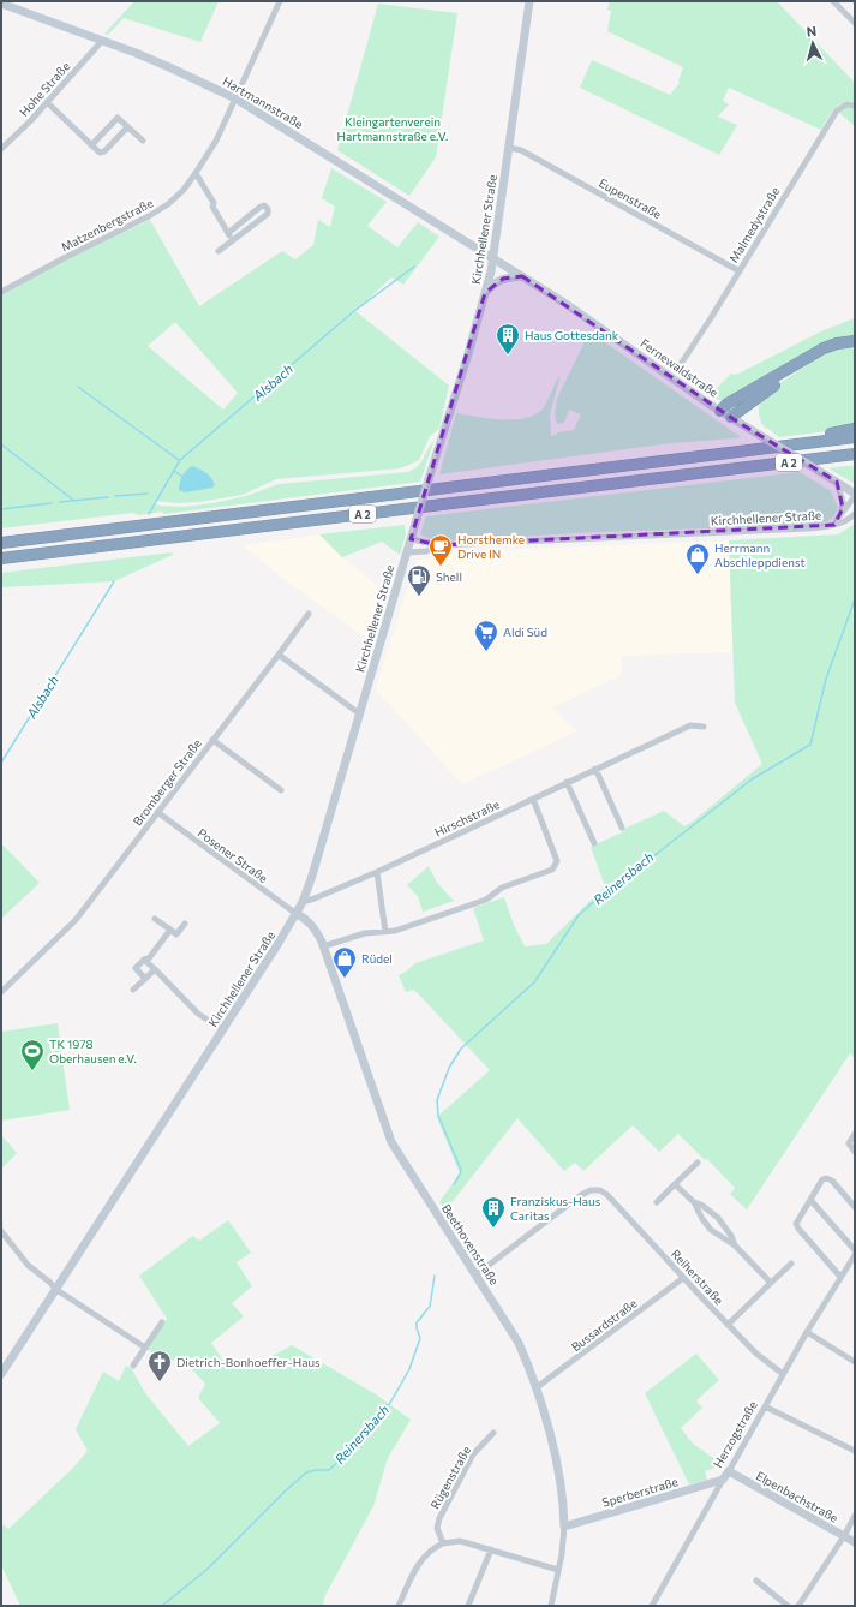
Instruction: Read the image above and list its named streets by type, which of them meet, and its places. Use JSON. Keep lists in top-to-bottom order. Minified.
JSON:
{"streets":{"highway":["A 2"],"main road":["Hartmannstraße","Kirchhellener Straße","Fernewaldstraße","Beethovenstraße","Herzogstraße","Sperberstraße","Elpenbachstraße"],"street":["Hohe Straße","Eupenstraße","Matzenbergstraße","Malmedystraße","Bromberger Straße","Hirschstraße","Posener Straße","Reiherstraße","Bussardstraße","Rügenstraße"]},"crossings":[["Hohe Straße","Hartmannstraße"],["Hartmannstraße","Matzenbergstraße"],["Hartmannstraße","Kirchhellener Straße"],["Hartmannstraße","Fernewaldstraße"],["Eupenstraße","Malmedystraße"],["Eupenstraße","Kirchhellener Straße"],["Kirchhellener Straße","Fernewaldstraße"],["Kirchhellener Straße","Hirschstraße"],["Kirchhellener Straße","Posener Straße"],["Kirchhellener Straße","Beethovenstraße"],["Bromberger Straße","Posener Straße"],["Posener Straße","Beethovenstraße"],["Beethovenstraße","Reiherstraße"],["Beethovenstraße","Bussardstraße"],["Beethovenstraße","Sperberstraße"],["Reiherstraße","Bussardstraße"],["Reiherstraße","Herzogstraße"],["Herzogstraße","Sperberstraße"],["Herzogstraße","Elpenbachstraße"]],"water":["Alsbach","Reinersbach"],"parks":["Kleingartenverein Hartmannstraße e.V."],"places":{"building":["Haus Gottesdank","Franziskus-Haus Caritas"],"cafe":["Horsthemke Drive IN"],"shop":["Herrmann Abschleppdienst","Rüdel"],"fuel station":["Shell"],"supermarket":["Aldi Süd"],"sports":["TK 1978 Oberhausen e.V."],"church":["Dietrich-Bonhoeffer-Haus"]},"north":"top"}
